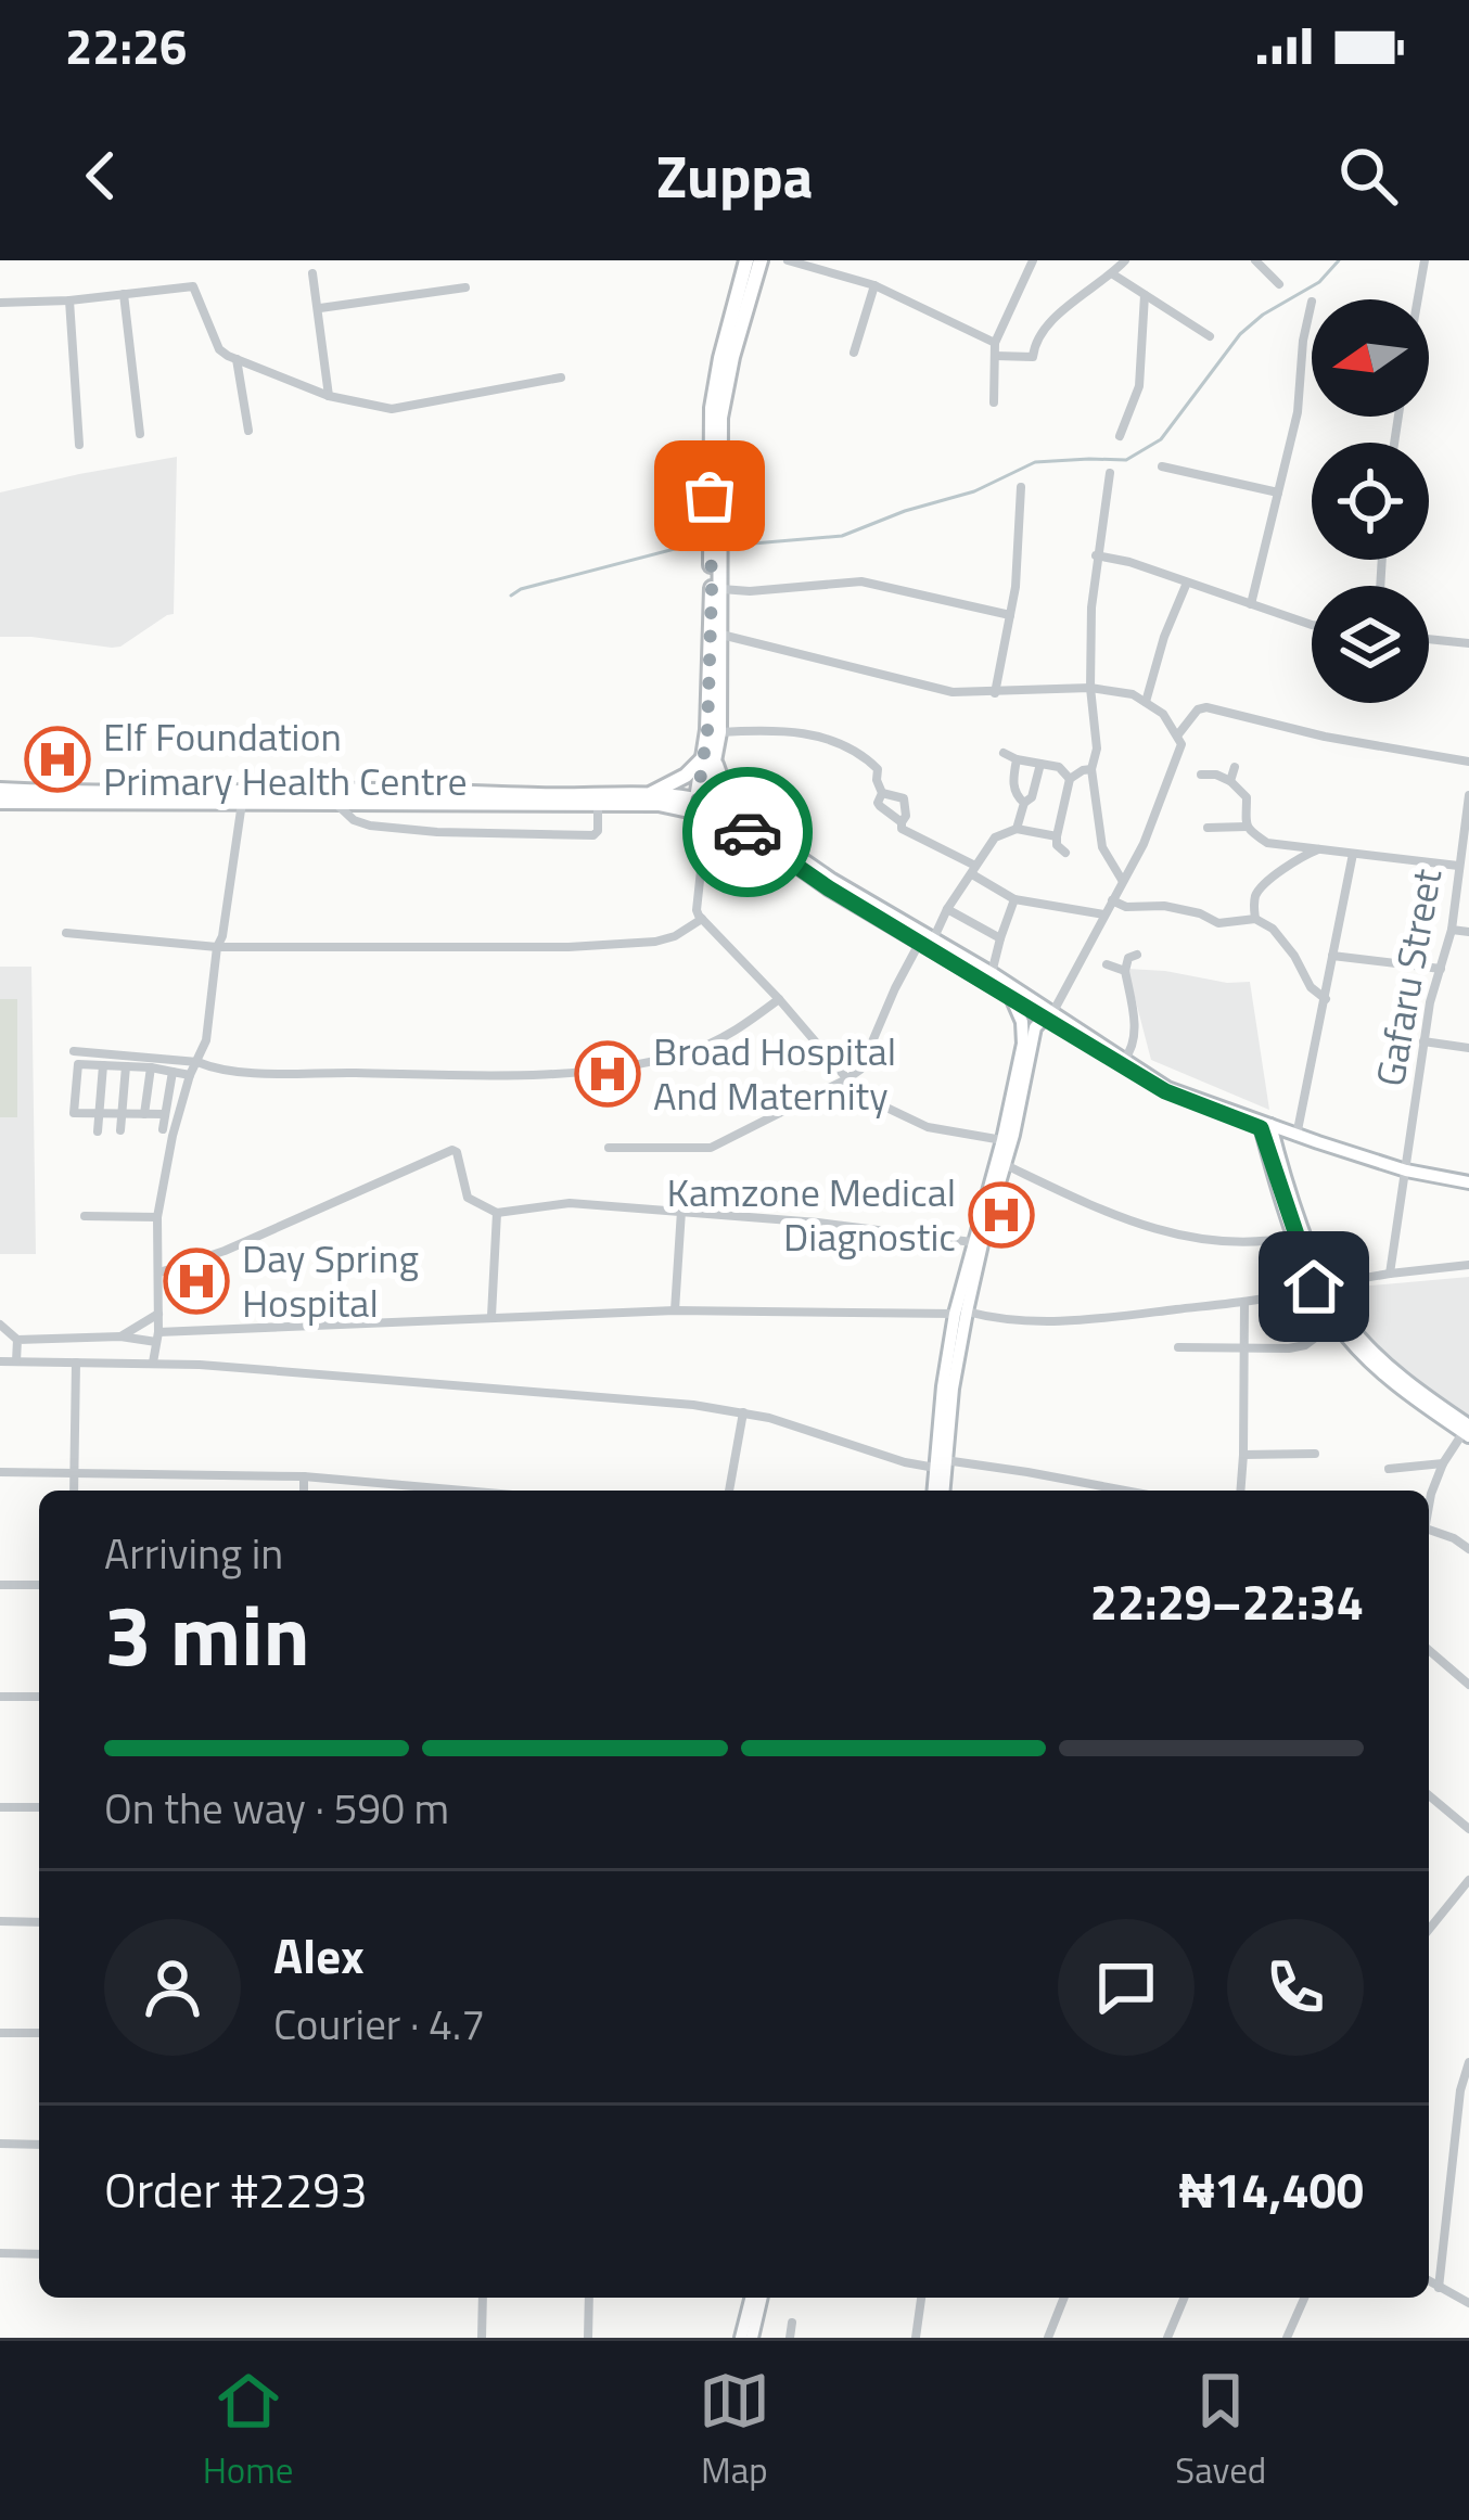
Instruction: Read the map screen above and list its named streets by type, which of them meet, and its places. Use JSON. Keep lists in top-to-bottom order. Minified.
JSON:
{"streets":{"street":["Gafaru Street"]},"places":{"hospital":["Elf Foundation Primary Health Centre","Broad Hospital And Maternity","Kamzone Medical Diagnostic","Day Spring Hospital"]},"north":"left","page":{"status":"22:26","header":"Zuppa","heading":["3 min","Arriving in","22:29–22:34"],"panel":["Alex","Courier · 4.7","Order #2293","₦14,400"],"bar":"On the way · 590 m","tabs":["Home","Map","Saved"]}}
